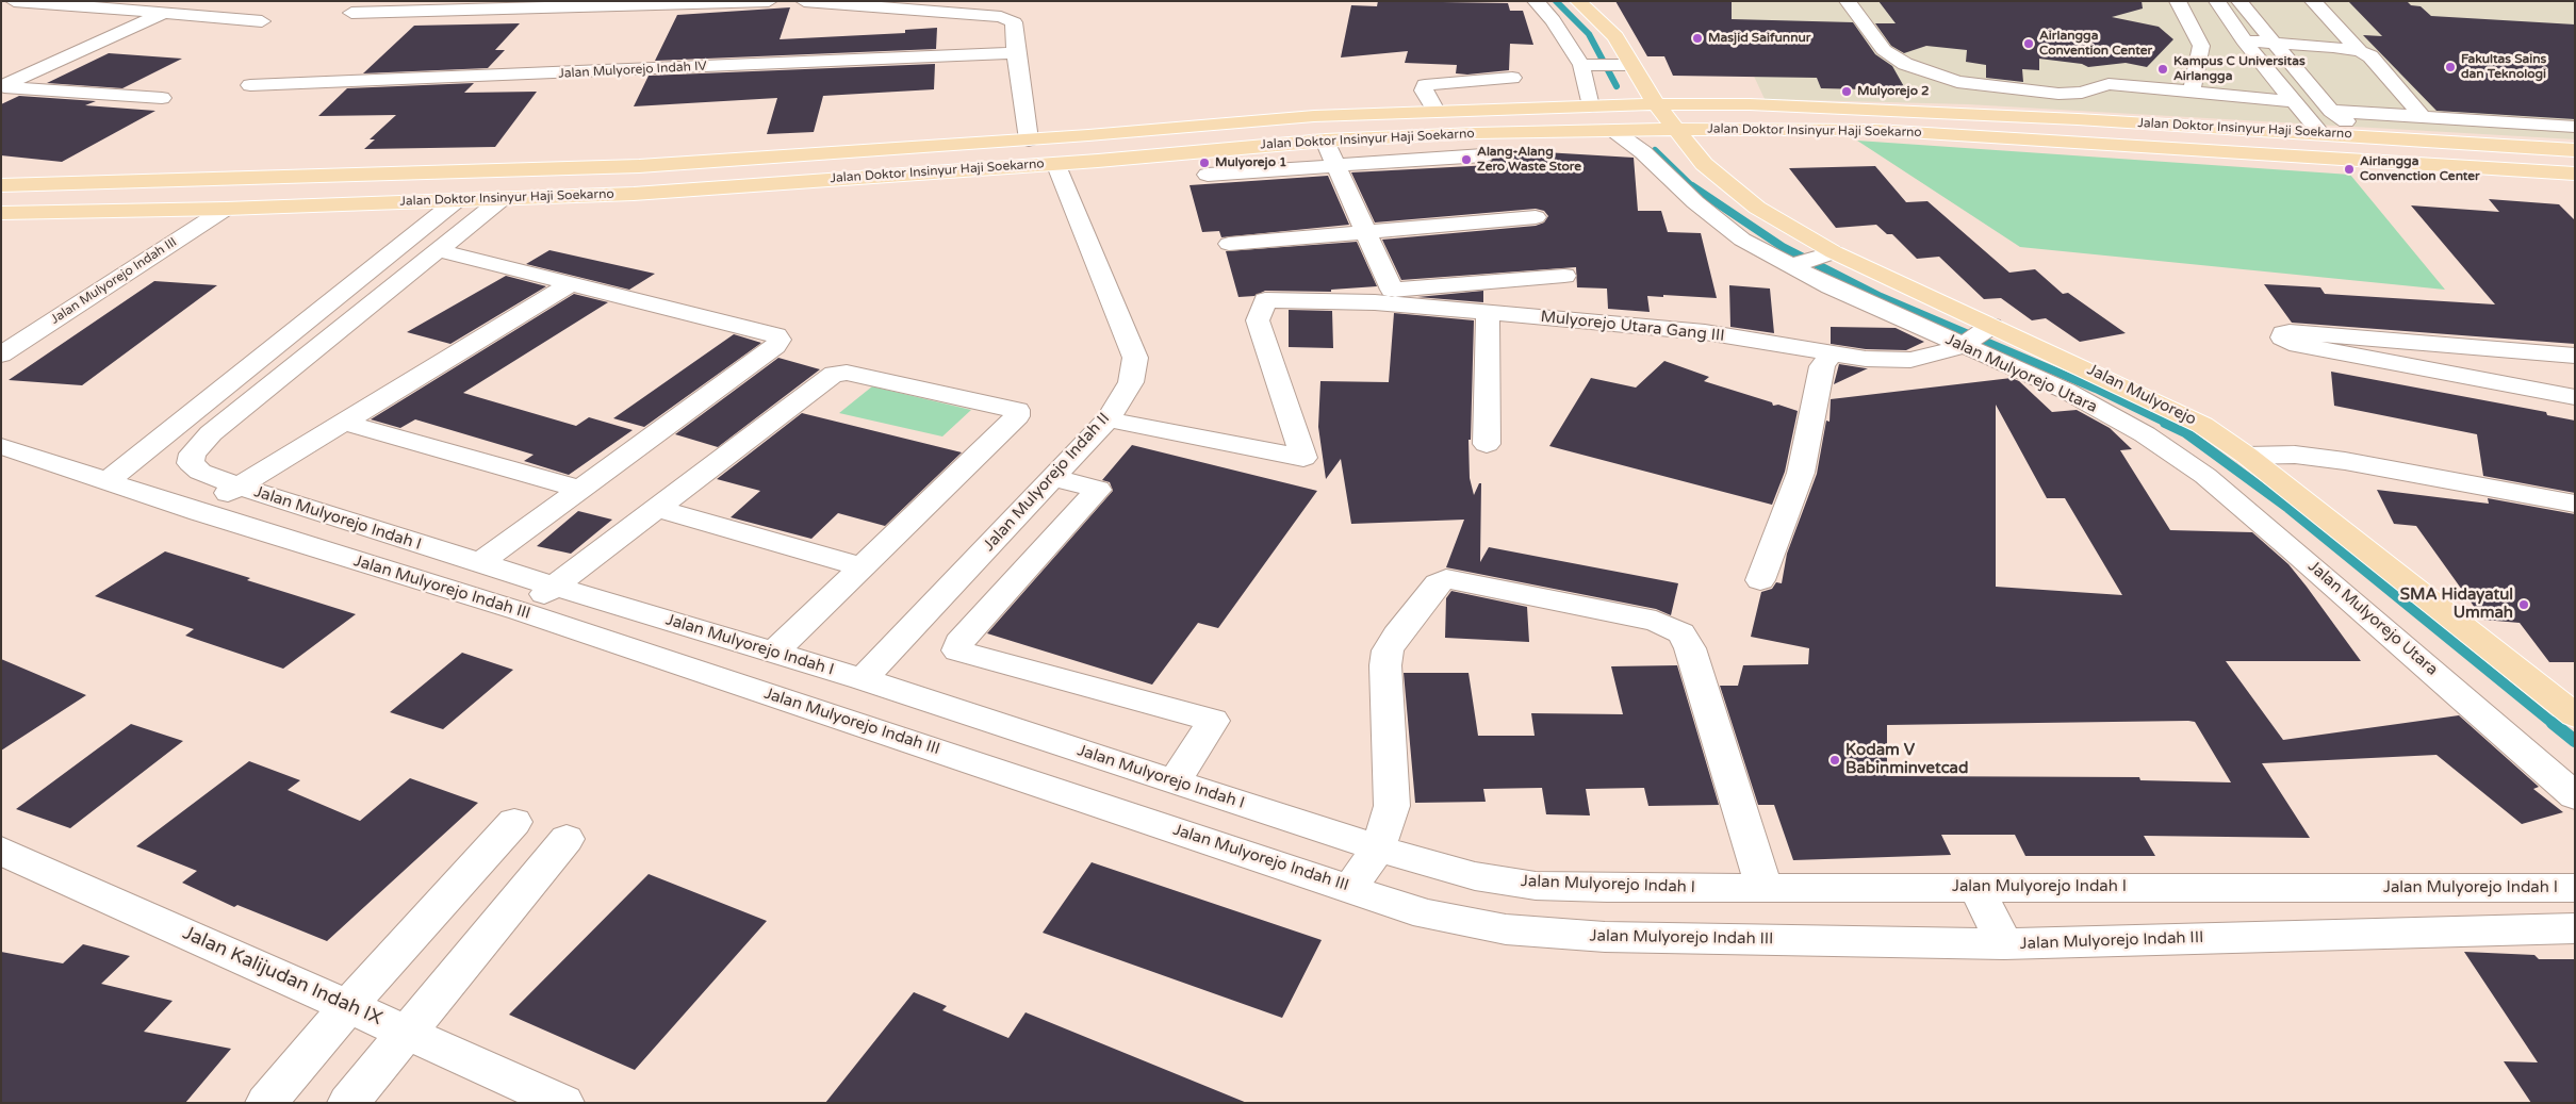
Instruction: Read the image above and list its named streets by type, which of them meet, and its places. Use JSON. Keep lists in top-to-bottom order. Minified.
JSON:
{"streets":{"main road":["Jalan Doktor Insinyur Haji Soekarno","Jalan Mulyorejo"],"street":["Jalan Mulyorejo Indah IV","Jalan Mulyorejo Indah III","Mulyorejo Utara Gang III","Jalan Mulyorejo Utara","Jalan Mulyorejo Indah II","Jalan Mulyorejo Indah I","Jalan Kalijudan Indah IX"]},"crossings":[["Jalan Doktor Insinyur Haji Soekarno","Jalan Mulyorejo Indah III"],["Jalan Doktor Insinyur Haji Soekarno","Jalan Mulyorejo Utara"],["Jalan Doktor Insinyur Haji Soekarno","Jalan Mulyorejo"],["Jalan Doktor Insinyur Haji Soekarno","Jalan Mulyorejo Indah II"],["Jalan Doktor Insinyur Haji Soekarno","Jalan Mulyorejo Indah I"],["Jalan Mulyorejo Indah III","Jalan Mulyorejo Indah I"],["Mulyorejo Utara Gang III","Jalan Mulyorejo Utara"],["Mulyorejo Utara Gang III","Jalan Mulyorejo"],["Mulyorejo Utara Gang III","Jalan Mulyorejo Indah II"],["Jalan Mulyorejo Utara","Jalan Mulyorejo"],["Jalan Mulyorejo Indah II","Jalan Mulyorejo Indah I"]],"places":["Masjid Saifunnur","Airlangga Convention Center","Fakultas Sains dan Teknologi","Kampus C Universitas Airlangga","Mulyorejo 2","Alang-Alang Zero Waste Store","Mulyorejo 1","Airlangga Convenction Center","SMA Hidayatul Ummah","Kodam V Babinminvetcad"]}
